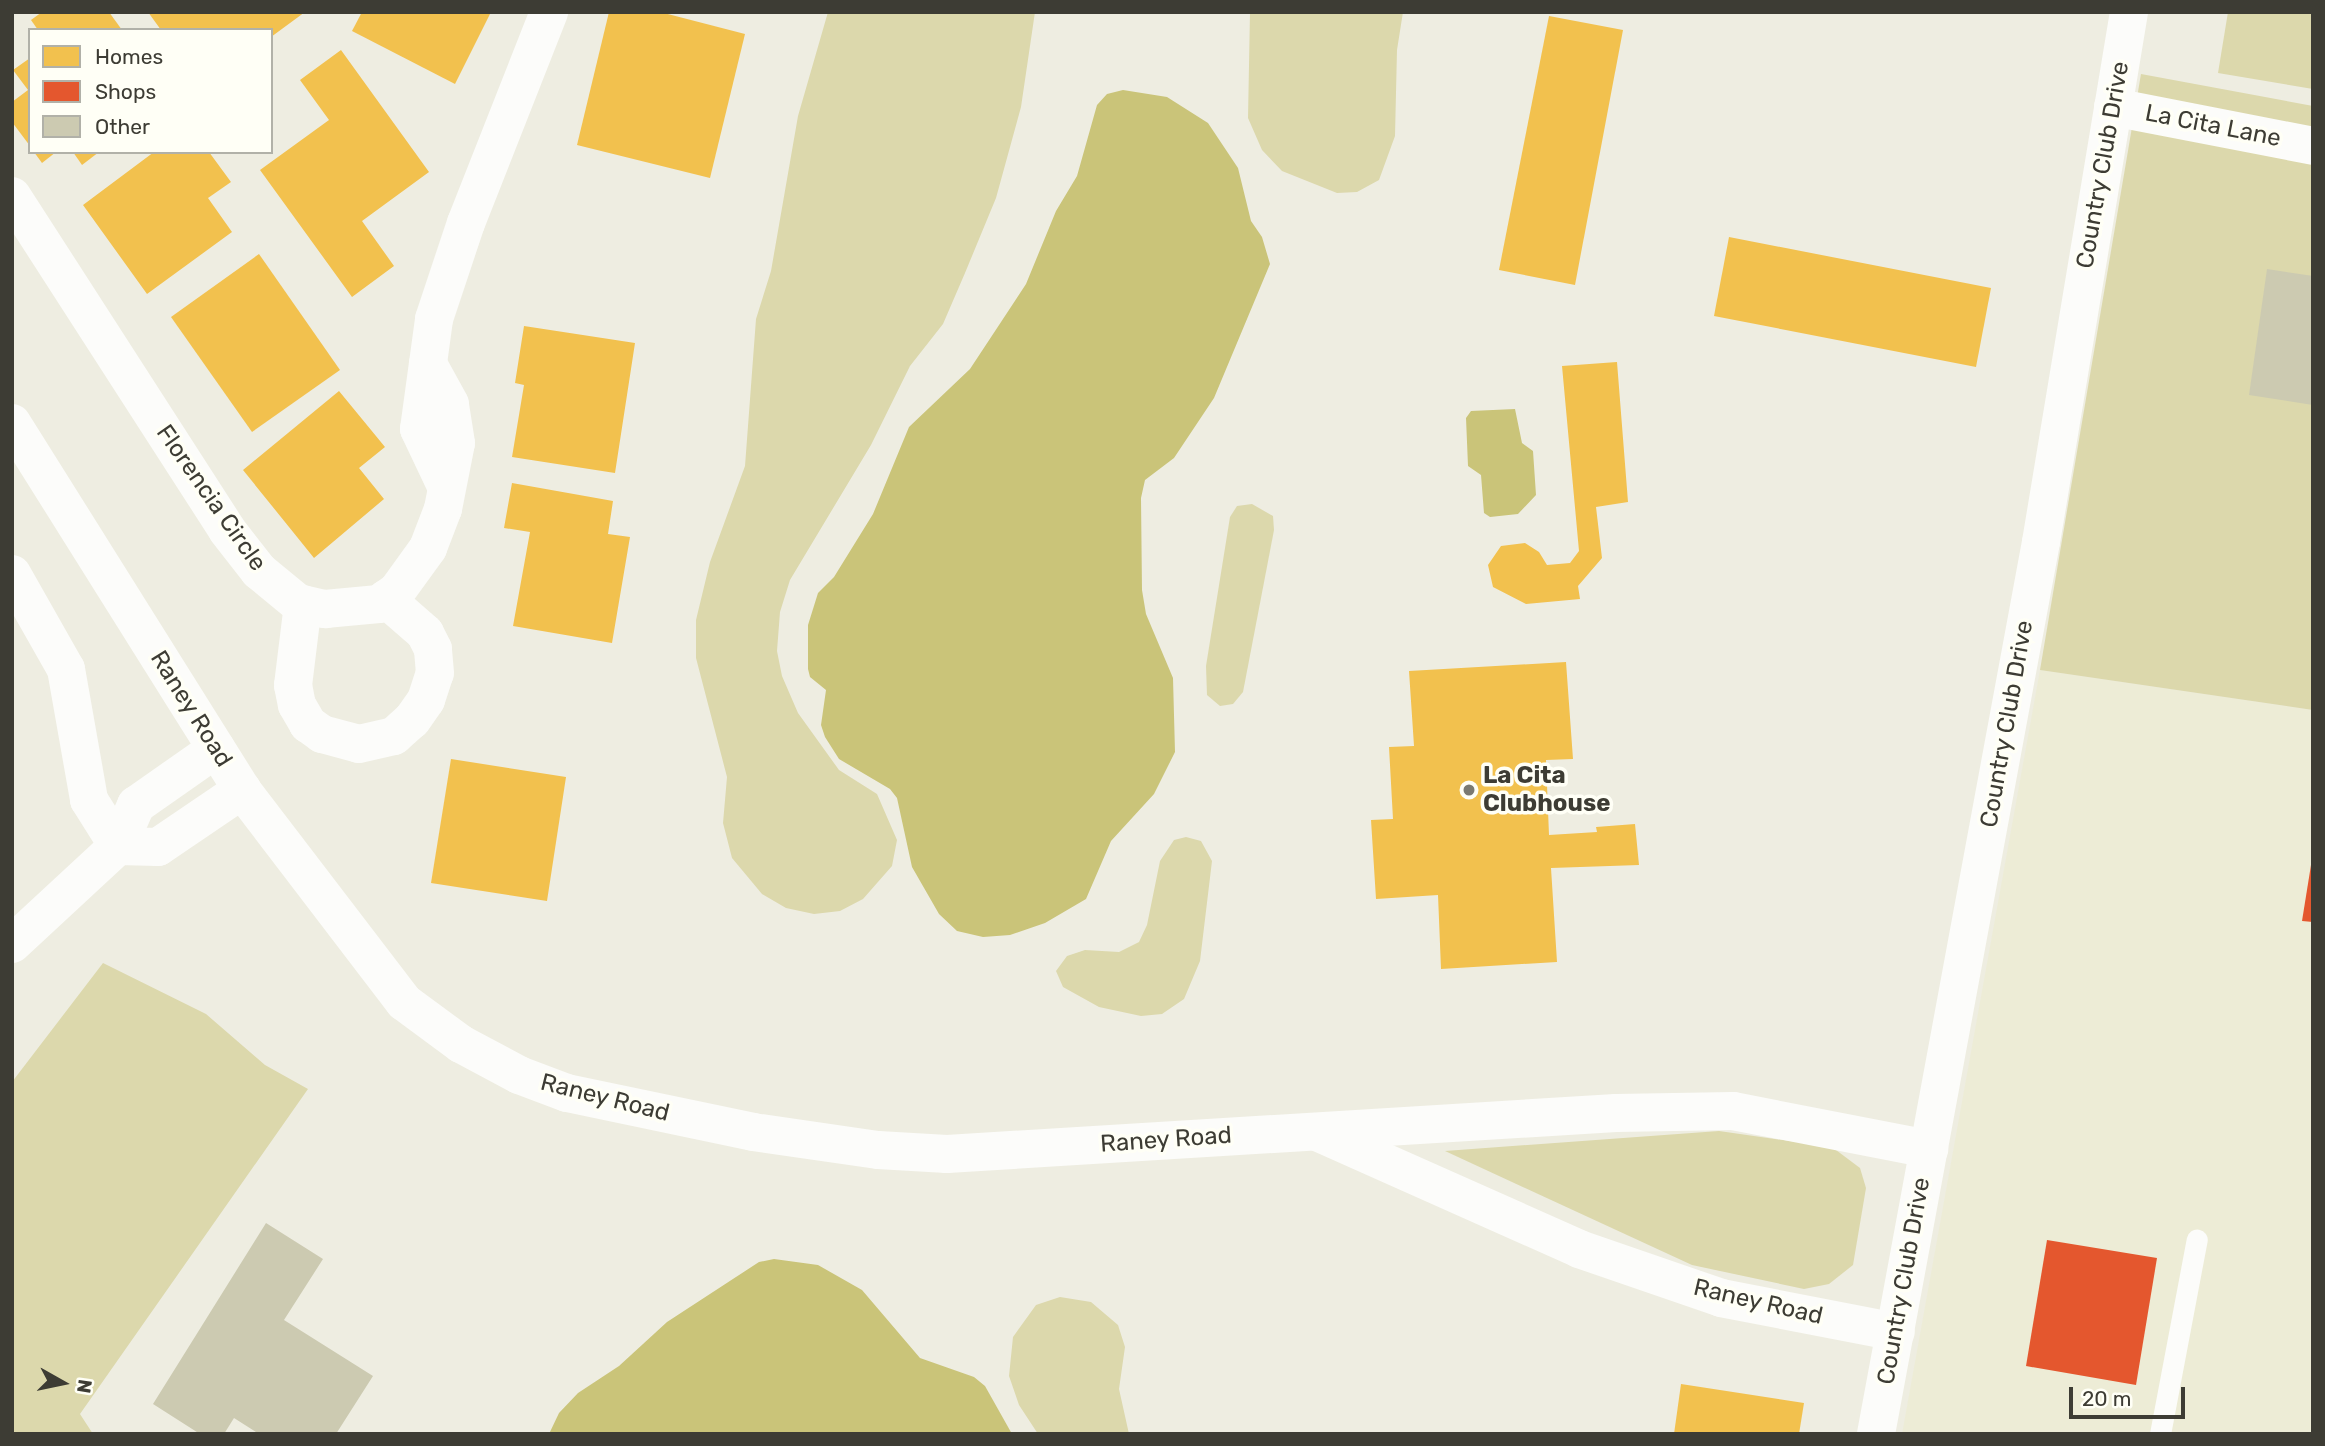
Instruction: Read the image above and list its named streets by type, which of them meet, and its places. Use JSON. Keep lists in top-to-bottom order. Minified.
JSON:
{"streets":{"street":["La Cita Lane","Country Club Drive","Florencia Circle","Raney Road"]},"crossings":[["La Cita Lane","Country Club Drive"],["Country Club Drive","Raney Road"]],"places":["La Cita Clubhouse"],"legend":["Homes","Shops","Other"],"scale_bar":"20 m","north":"right"}
